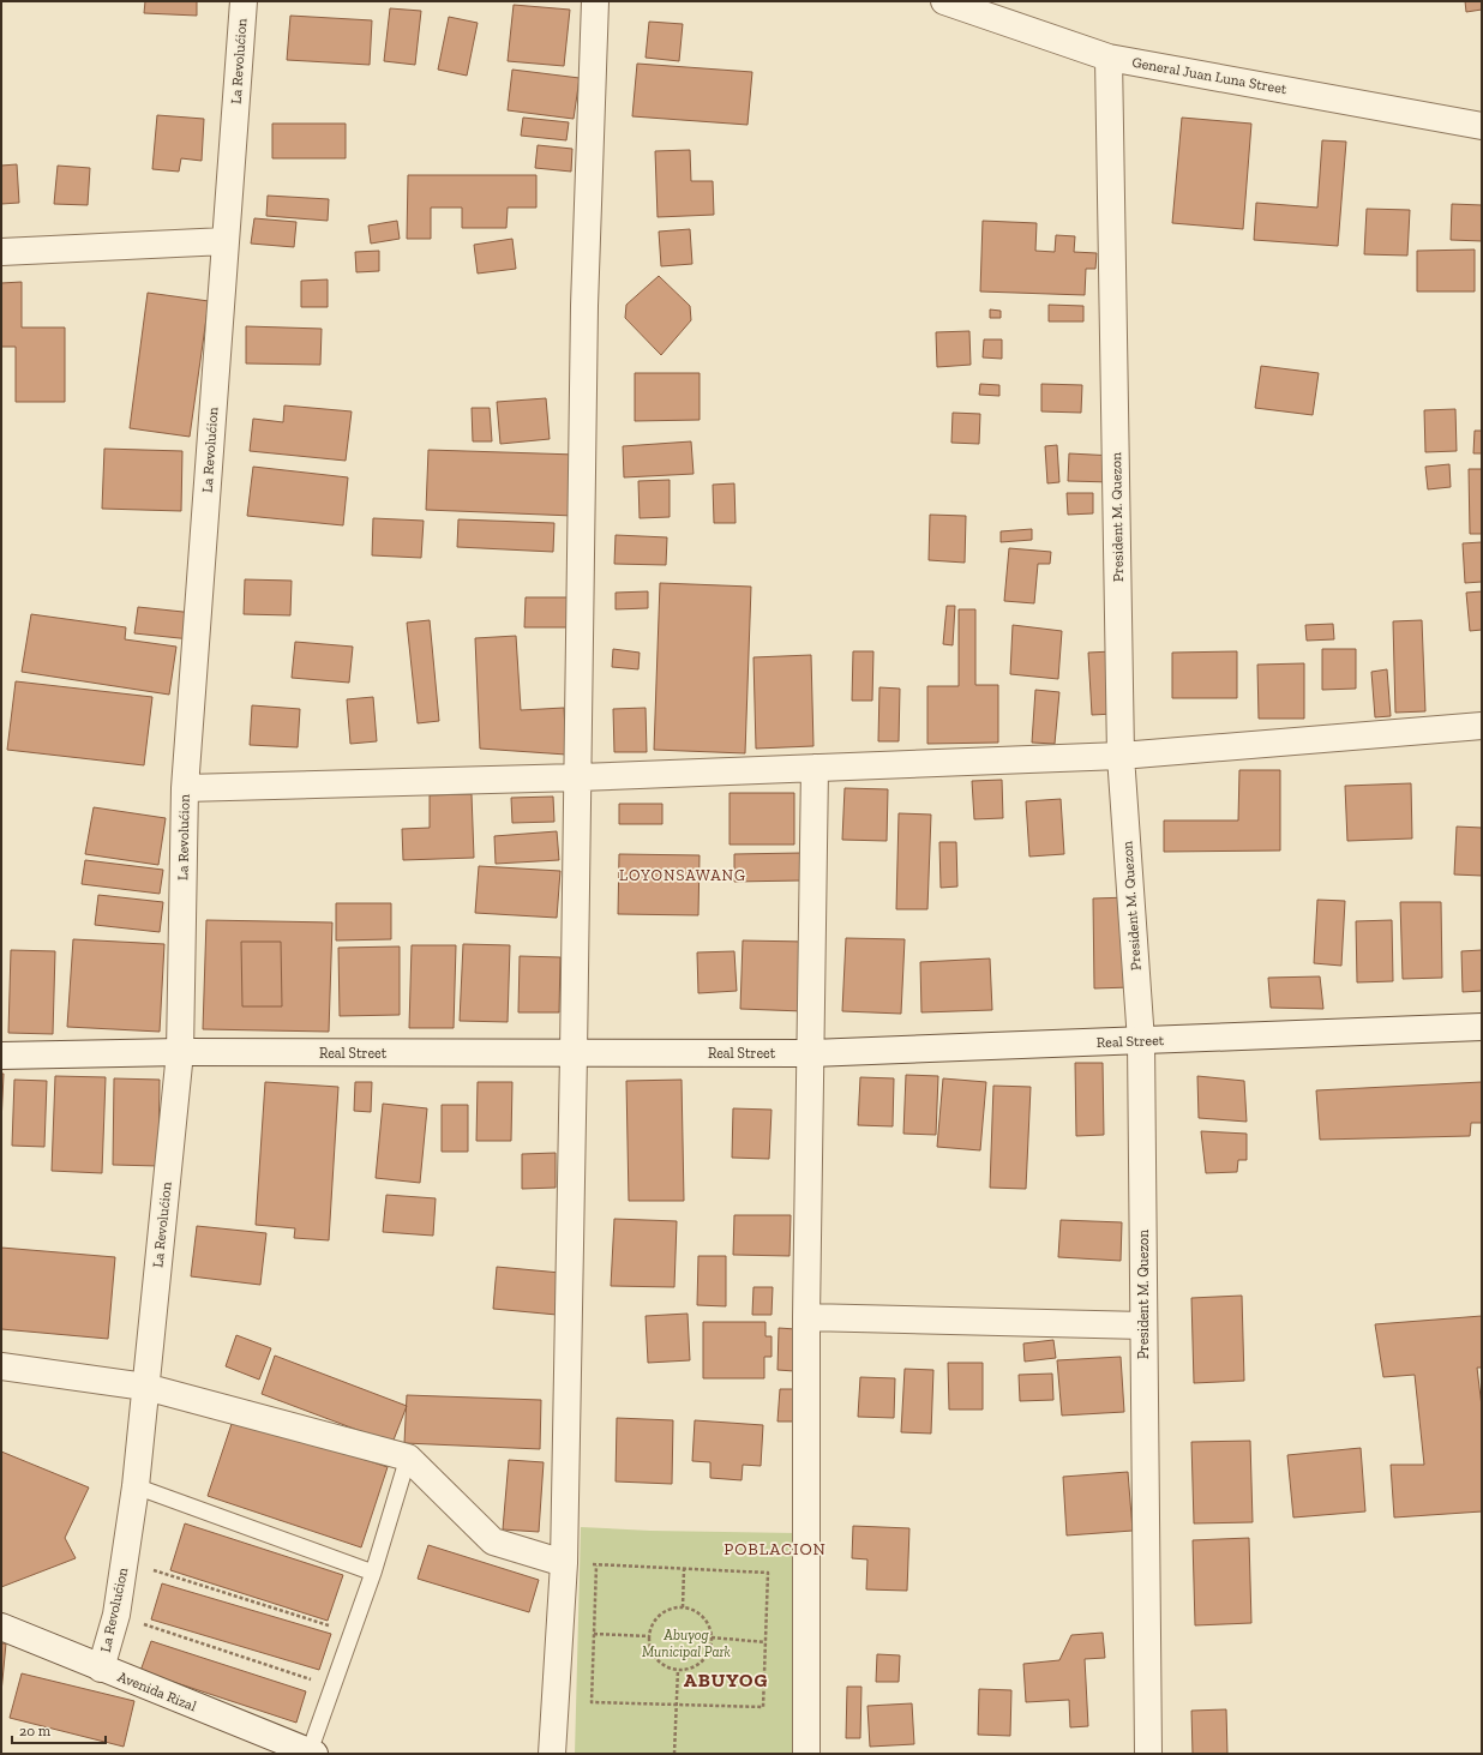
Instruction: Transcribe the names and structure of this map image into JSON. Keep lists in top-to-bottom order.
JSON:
{
  "streets": {
    "street": [
      "La Revolućion",
      "General Juan Luna Street",
      "President M. Quezon",
      "Real Street",
      "Avenida Rizal"
    ]
  },
  "crossings": [
    ["La Revolućion", "Real Street"],
    ["La Revolućion", "Avenida Rizal"],
    ["General Juan Luna Street", "President M. Quezon"],
    ["President M. Quezon", "Real Street"]
  ],
  "districts": ["LOYONSAWANG", "POBLACION", "ABUYOG"],
  "parks": ["Abuyog Municipal Park"],
  "scale_bar": "20 m"
}
